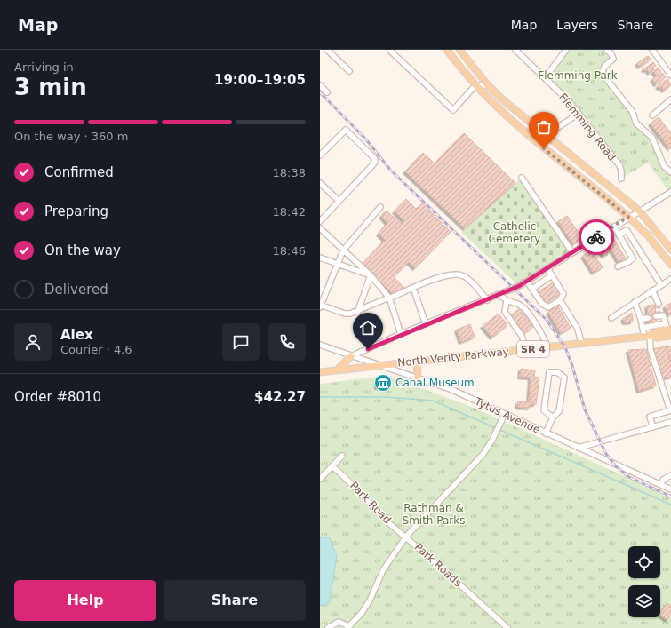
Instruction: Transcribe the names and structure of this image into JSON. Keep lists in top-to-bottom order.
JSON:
{
  "streets": {
    "main road": ["SR 4", "North Verity Parkway"],
    "street": [
      "Flemming Road",
      "Tytus Avenue",
      "Park Road",
      "Park Roads"
    ]
  },
  "crossings": [
    ["North Verity Parkway", "Tytus Avenue"],
    ["Tytus Avenue", "Park Roads"],
    ["Park Road", "Park Roads"]
  ],
  "parks": ["Flemming Park", "Catholic Cemetery", "Rathman & Smith Parks"],
  "places": {
    "museum": ["Canal Museum"]
  },
  "page": {
    "header": "Map",
    "nav": ["Map", "Layers", "Share"],
    "heading": ["3 min", "Arriving in", "19:00–19:05"],
    "panel": [
      "Alex",
      "Courier · 4.6",
      "Order #8010",
      "$42.27"
    ],
    "bar": "On the way · 360 m",
    "list": [
      ["Confirmed", "18:38"],
      ["Preparing", "18:42"],
      ["On the way", "18:46"],
      "Delivered"
    ],
    "buttons": ["Help", "Share"]
  }
}
